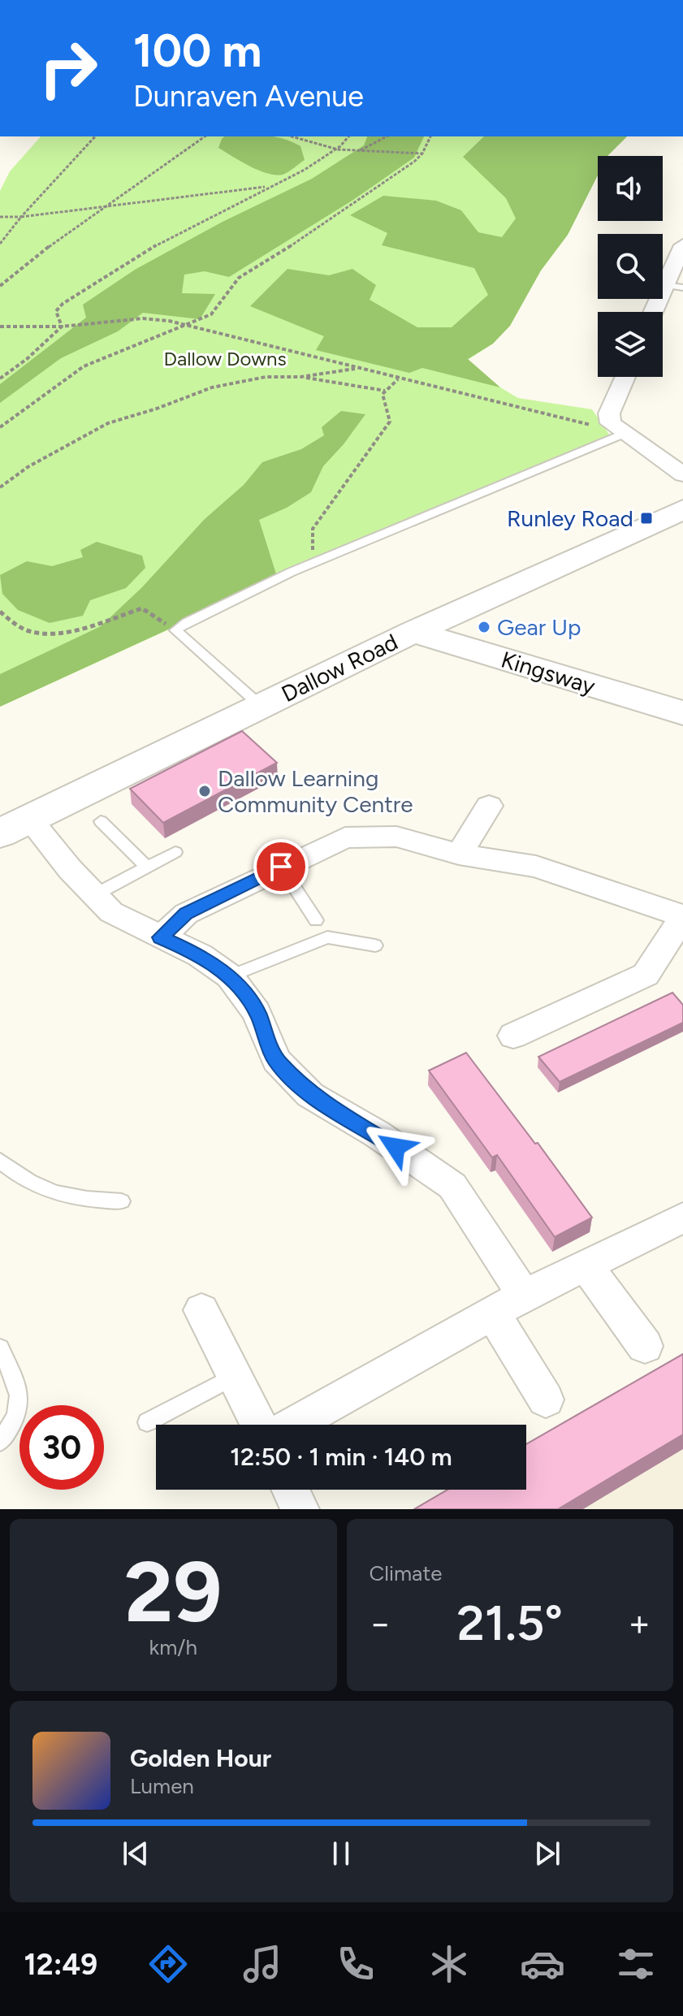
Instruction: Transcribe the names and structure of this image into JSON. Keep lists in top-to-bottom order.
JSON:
{
  "streets": {
    "street": ["Dallow Road", "Kingsway"]
  },
  "crossings": [
    ["Dallow Road", "Kingsway"]
  ],
  "parks": ["Dallow Downs"],
  "places": {
    "transit": ["Runley Road"],
    "other": ["Gear Up", "Dallow Learning Community Centre"]
  },
  "page": {
    "turn": ["100 m", "Dunraven Avenue"],
    "limit": "30",
    "trip": "12:50 · 1 min · 140 m",
    "tile": [
      ["29", "km/h"],
      "Climate"
    ],
    "heat": ["−", "21.5°", "+"],
    "song": ["Golden Hour", "Lumen"],
    "tabs": "12:49"
  }
}
